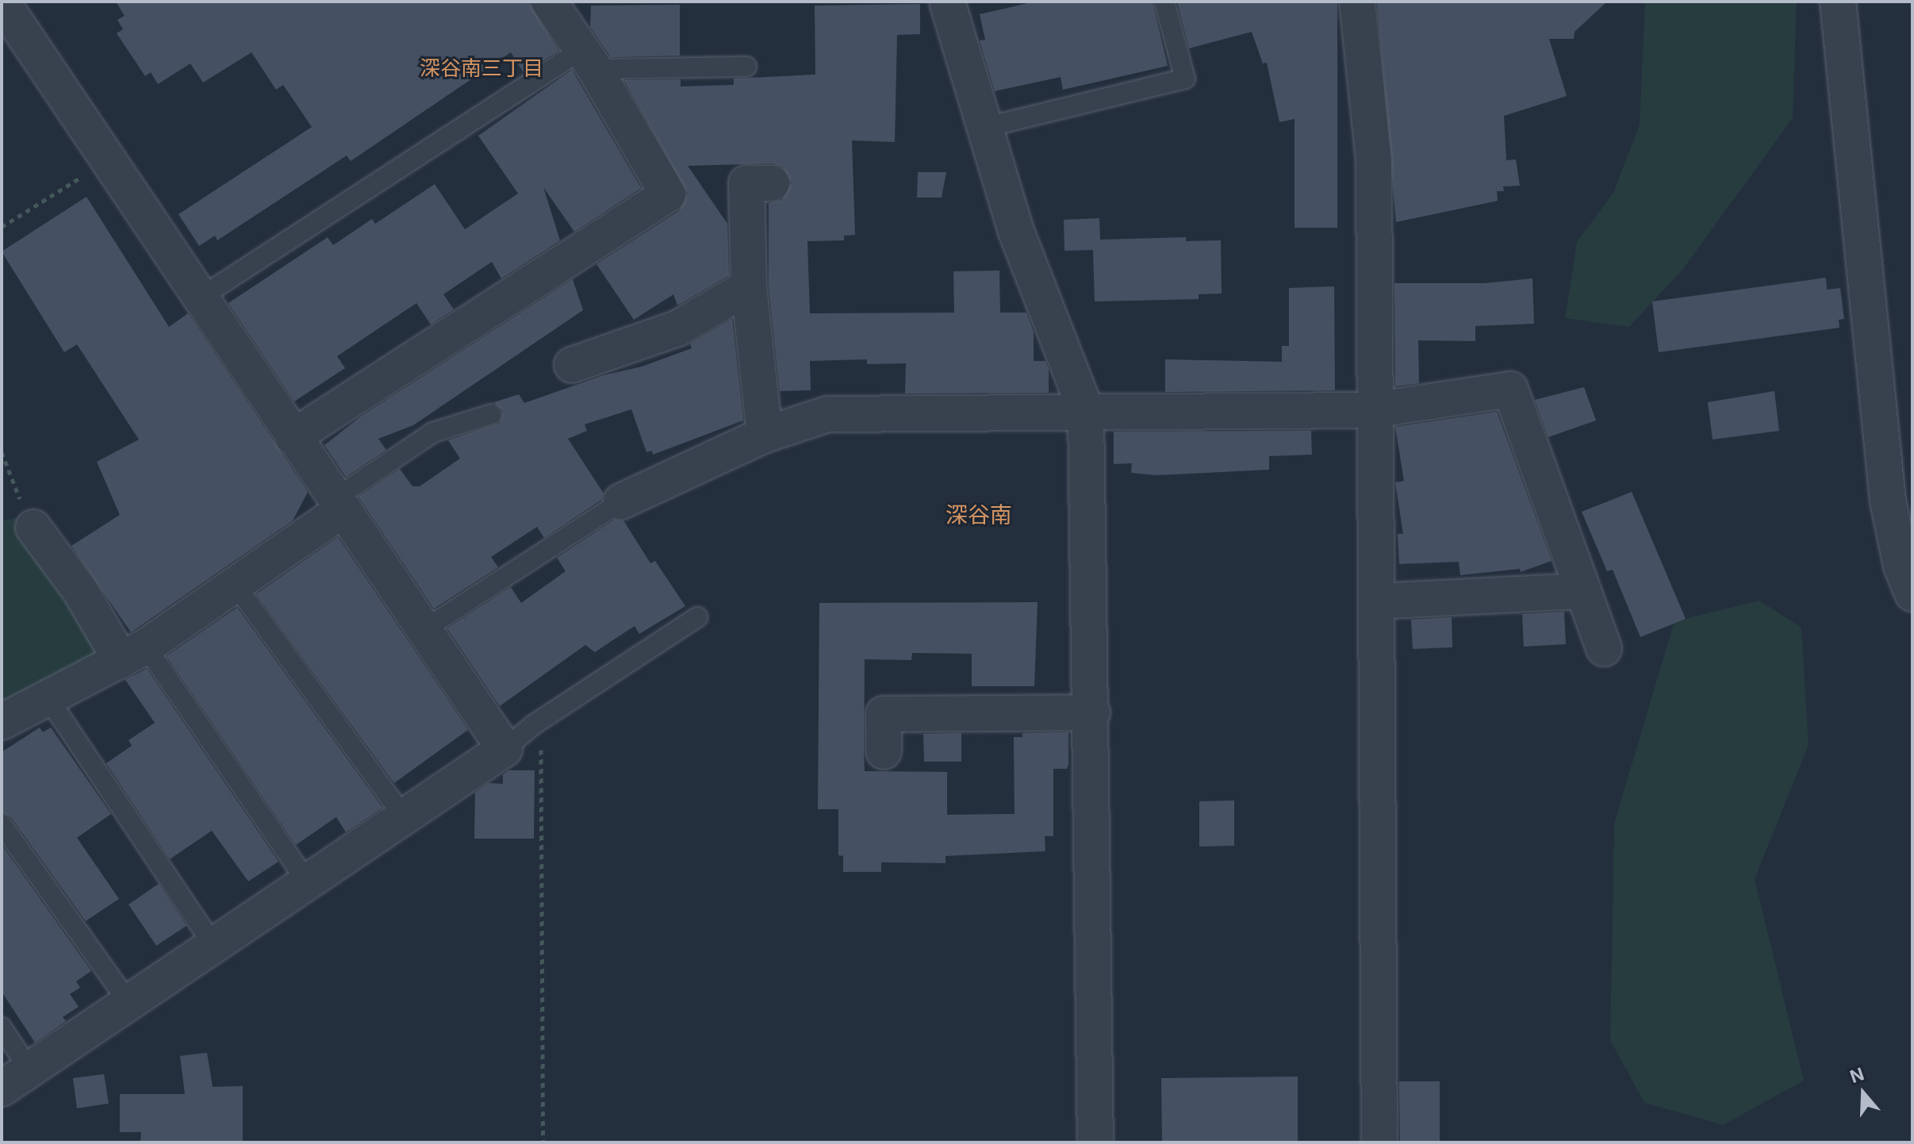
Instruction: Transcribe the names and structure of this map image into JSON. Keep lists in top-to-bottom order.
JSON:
{
  "districts": ["深谷南三丁目", "深谷南"],
  "north": "top"
}
